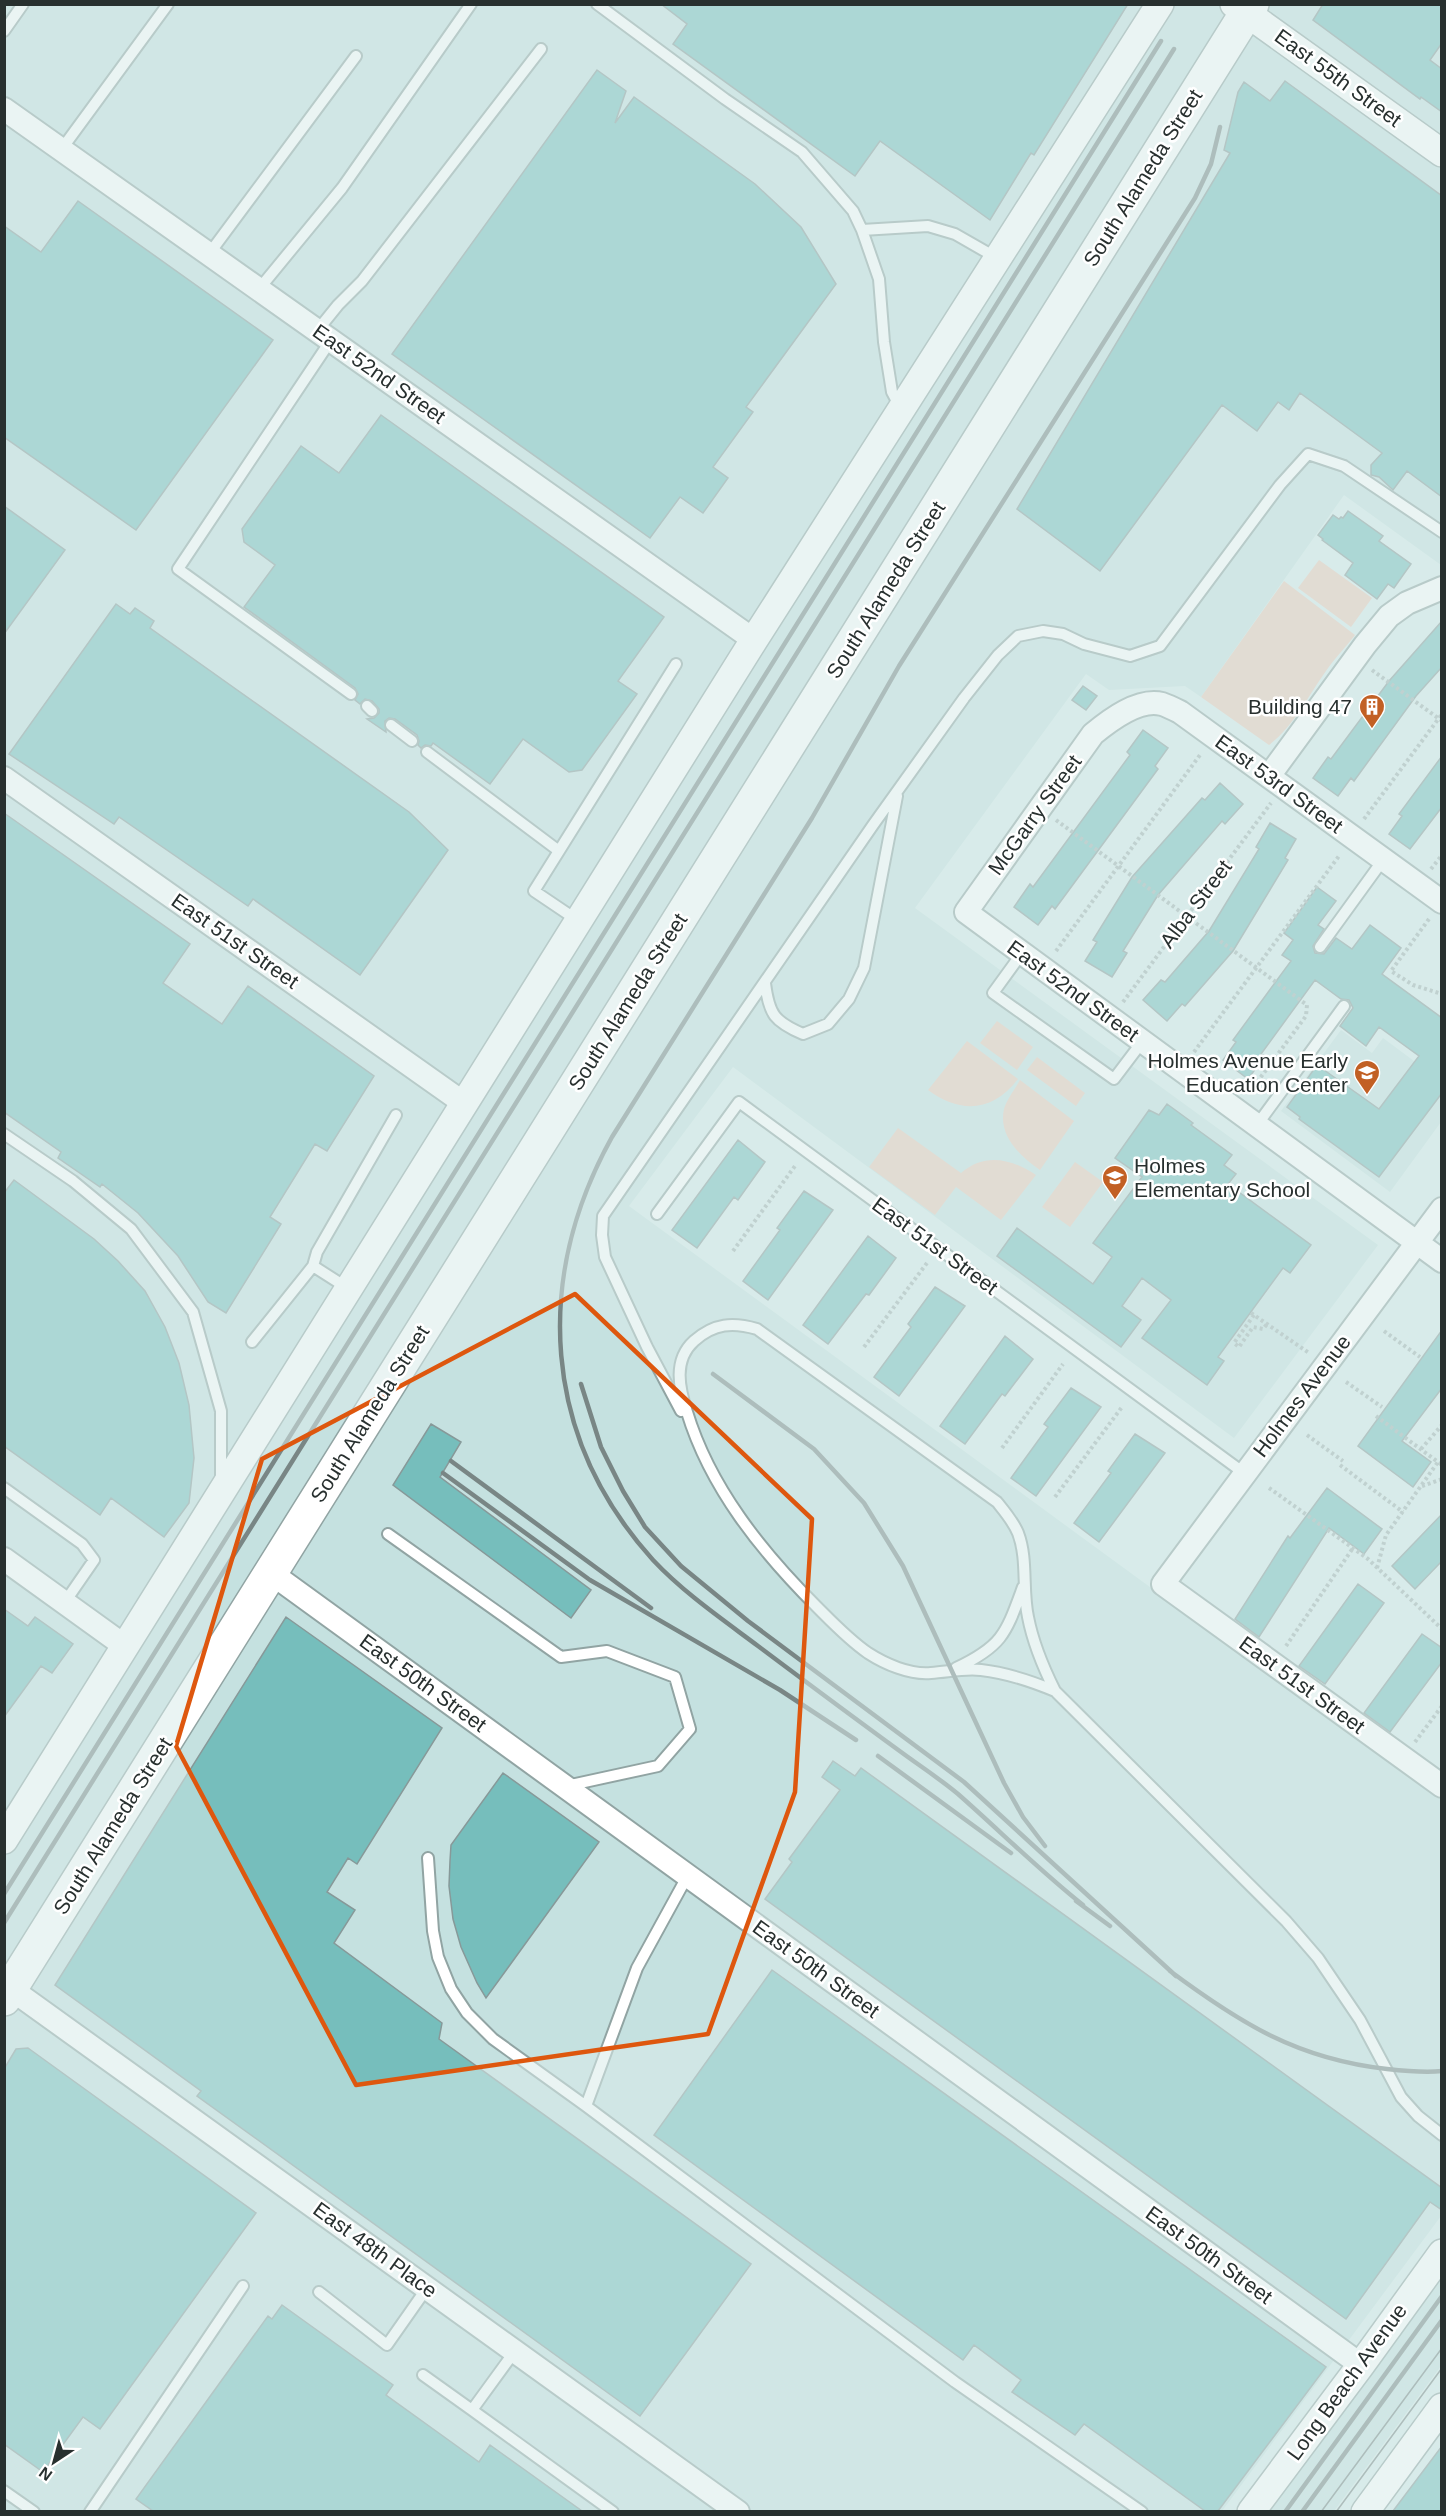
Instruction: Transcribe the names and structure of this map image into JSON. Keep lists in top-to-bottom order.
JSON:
{
  "streets": {
    "main road": ["South Alameda Street"],
    "street": [
      "East 55th Street",
      "East 52nd Street",
      "East 53rd Street",
      "McGarry Street",
      "East 51st Street",
      "Holmes Avenue",
      "East 50th Street",
      "East 48th Place",
      "Long Beach Avenue"
    ],
    "path": ["Alba Street"]
  },
  "crossings": [
    ["East 55th Street", "South Alameda Street"],
    ["South Alameda Street", "East 50th Street"],
    ["South Alameda Street", "East 48th Place"],
    ["East 52nd Street", "McGarry Street"],
    ["East 52nd Street", "Holmes Avenue"],
    ["East 53rd Street", "McGarry Street"],
    ["East 53rd Street", "Alba Street"],
    ["East 51st Street", "Holmes Avenue"],
    ["East 50th Street", "Long Beach Avenue"]
  ],
  "places": {
    "building": ["Building 47"],
    "school or university": ["Holmes Avenue Early Education Center", "Holmes Elementary School"]
  },
  "north": "bottom left"
}
